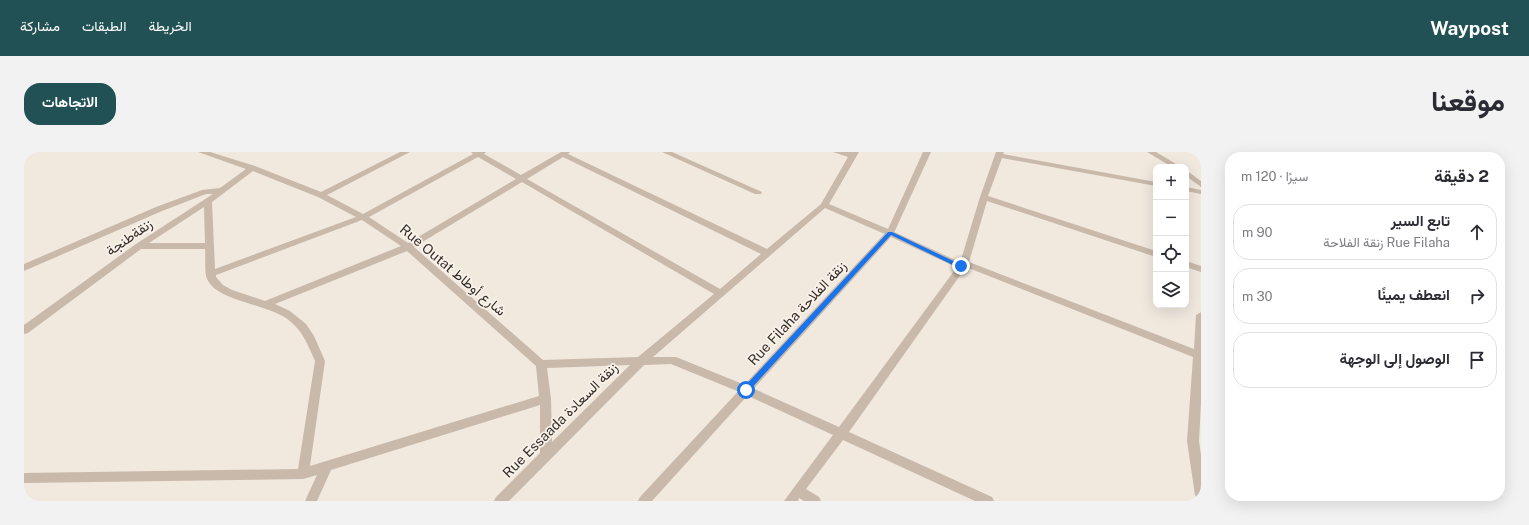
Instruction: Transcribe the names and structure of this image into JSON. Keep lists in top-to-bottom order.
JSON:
{
  "streets": {
    "street": [
      "زنقةطنجة",
      "Rue Outat شارع أوطاط",
      "Rue Filaha زنقة الفلاحة",
      "Rue Essaada زنقة السعادة"
    ]
  },
  "crossings": [
    ["زنقةطنجة", "Rue Outat شارع أوطاط"]
  ],
  "page": {
    "header": "Waypost",
    "nav": ["الخريطة", "الطبقات", "مشاركة"],
    "title": "موقعنا",
    "buttons": "الاتجاهات",
    "heading": ["2 دقيقة", "سيرًا · 120 m"],
    "map_buttons": ["+", "−"],
    "list": [
      ["تابع السير", "Rue Filaha زنقة الفلاحة", "90 m"],
      ["انعطف يمينًا", "30 m"],
      "الوصول إلى الوجهة"
    ]
  }
}
